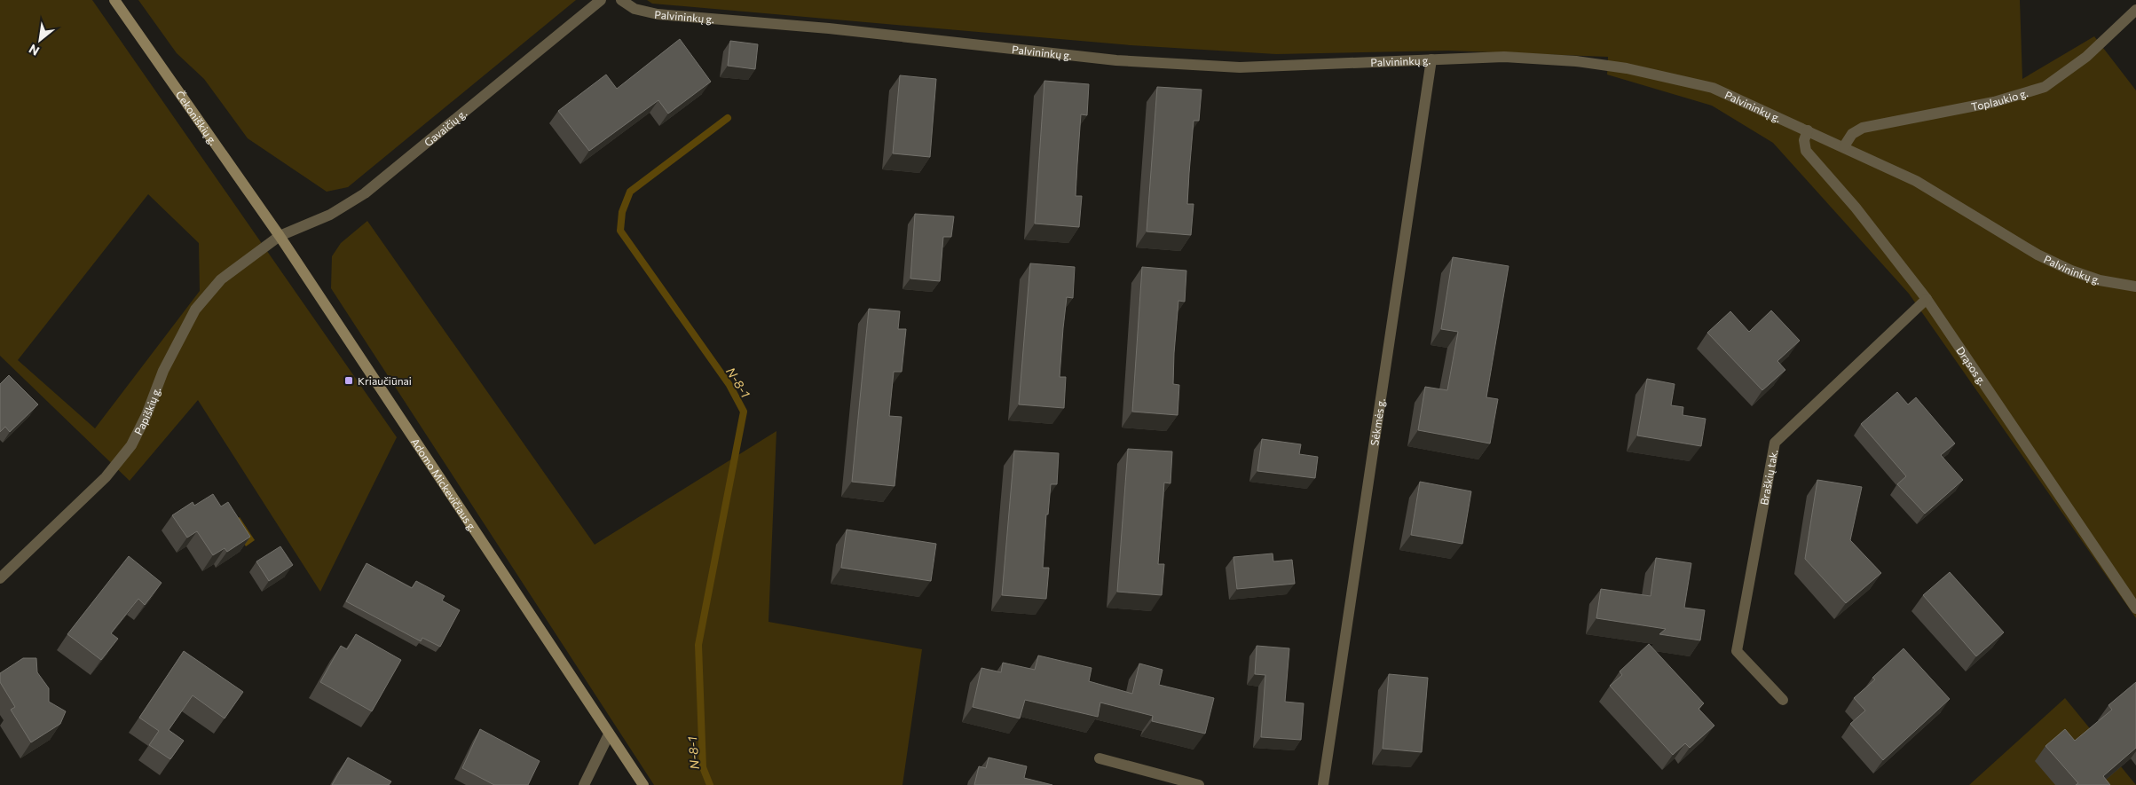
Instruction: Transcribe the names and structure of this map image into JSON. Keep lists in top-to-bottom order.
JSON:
{
  "streets": {
    "main road": ["Čekoniškių g.", "Adomo Mickevičiaus g."],
    "street": [
      "Palvininkų g.",
      "Toplaukio g.",
      "Gavaičių g.",
      "Drąsos g.",
      "Papiškių g.",
      "Sėkmės g.",
      "Braškių tak."
    ]
  },
  "crossings": [
    ["Palvininkų g.", "Toplaukio g."],
    ["Palvininkų g.", "Drąsos g."],
    ["Palvininkų g.", "Sėkmės g."],
    ["Čekoniškių g.", "Gavaičių g."],
    ["Čekoniškių g.", "Papiškių g."],
    ["Čekoniškių g.", "Adomo Mickevičiaus g."],
    ["Gavaičių g.", "Papiškių g."],
    ["Gavaičių g.", "Adomo Mickevičiaus g."],
    ["Drąsos g.", "Braškių tak."],
    ["Papiškių g.", "Adomo Mickevičiaus g."]
  ],
  "water": ["N-8-1"],
  "places": {
    "transit": ["Kriaučiūnai"]
  },
  "north": "bottom left"
}
